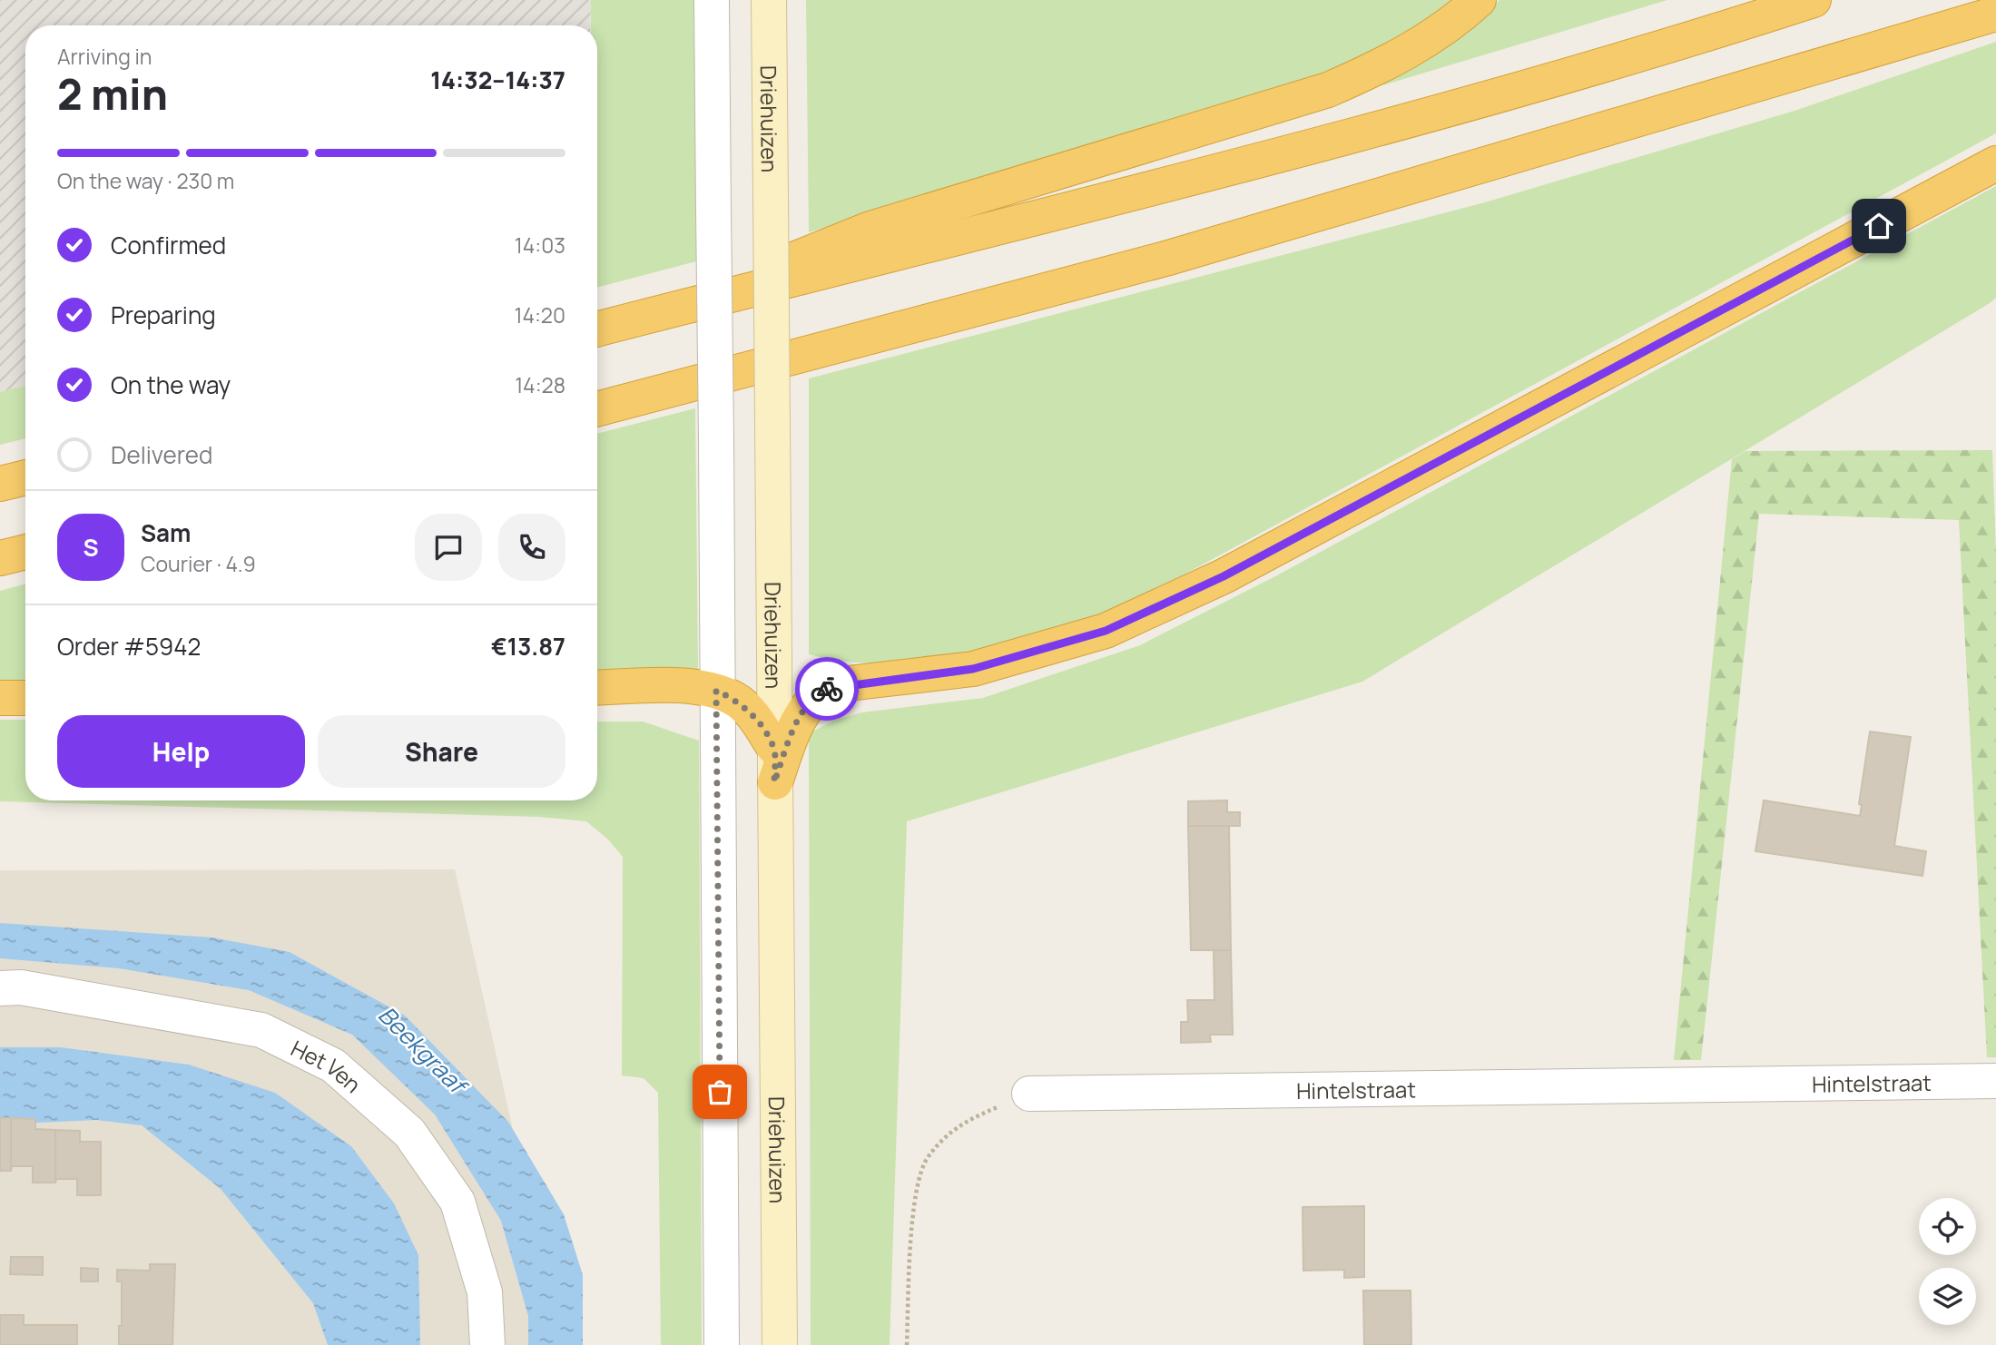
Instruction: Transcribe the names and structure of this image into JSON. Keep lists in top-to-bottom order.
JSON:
{
  "streets": {
    "main road": ["Driehuizen"],
    "street": ["Het Ven", "Hintelstraat"]
  },
  "water": ["Beekgraaf"],
  "page": {
    "heading": ["2 min", "Arriving in", "14:32–14:37"],
    "panel": [
      "Sam",
      "Courier · 4.9",
      "Order #5942",
      "€13.87"
    ],
    "bar": "On the way · 230 m",
    "list": [
      ["Confirmed", "14:03"],
      ["Preparing", "14:20"],
      ["On the way", "14:28"],
      "Delivered"
    ],
    "round": "S",
    "buttons": ["Help", "Share"]
  }
}
